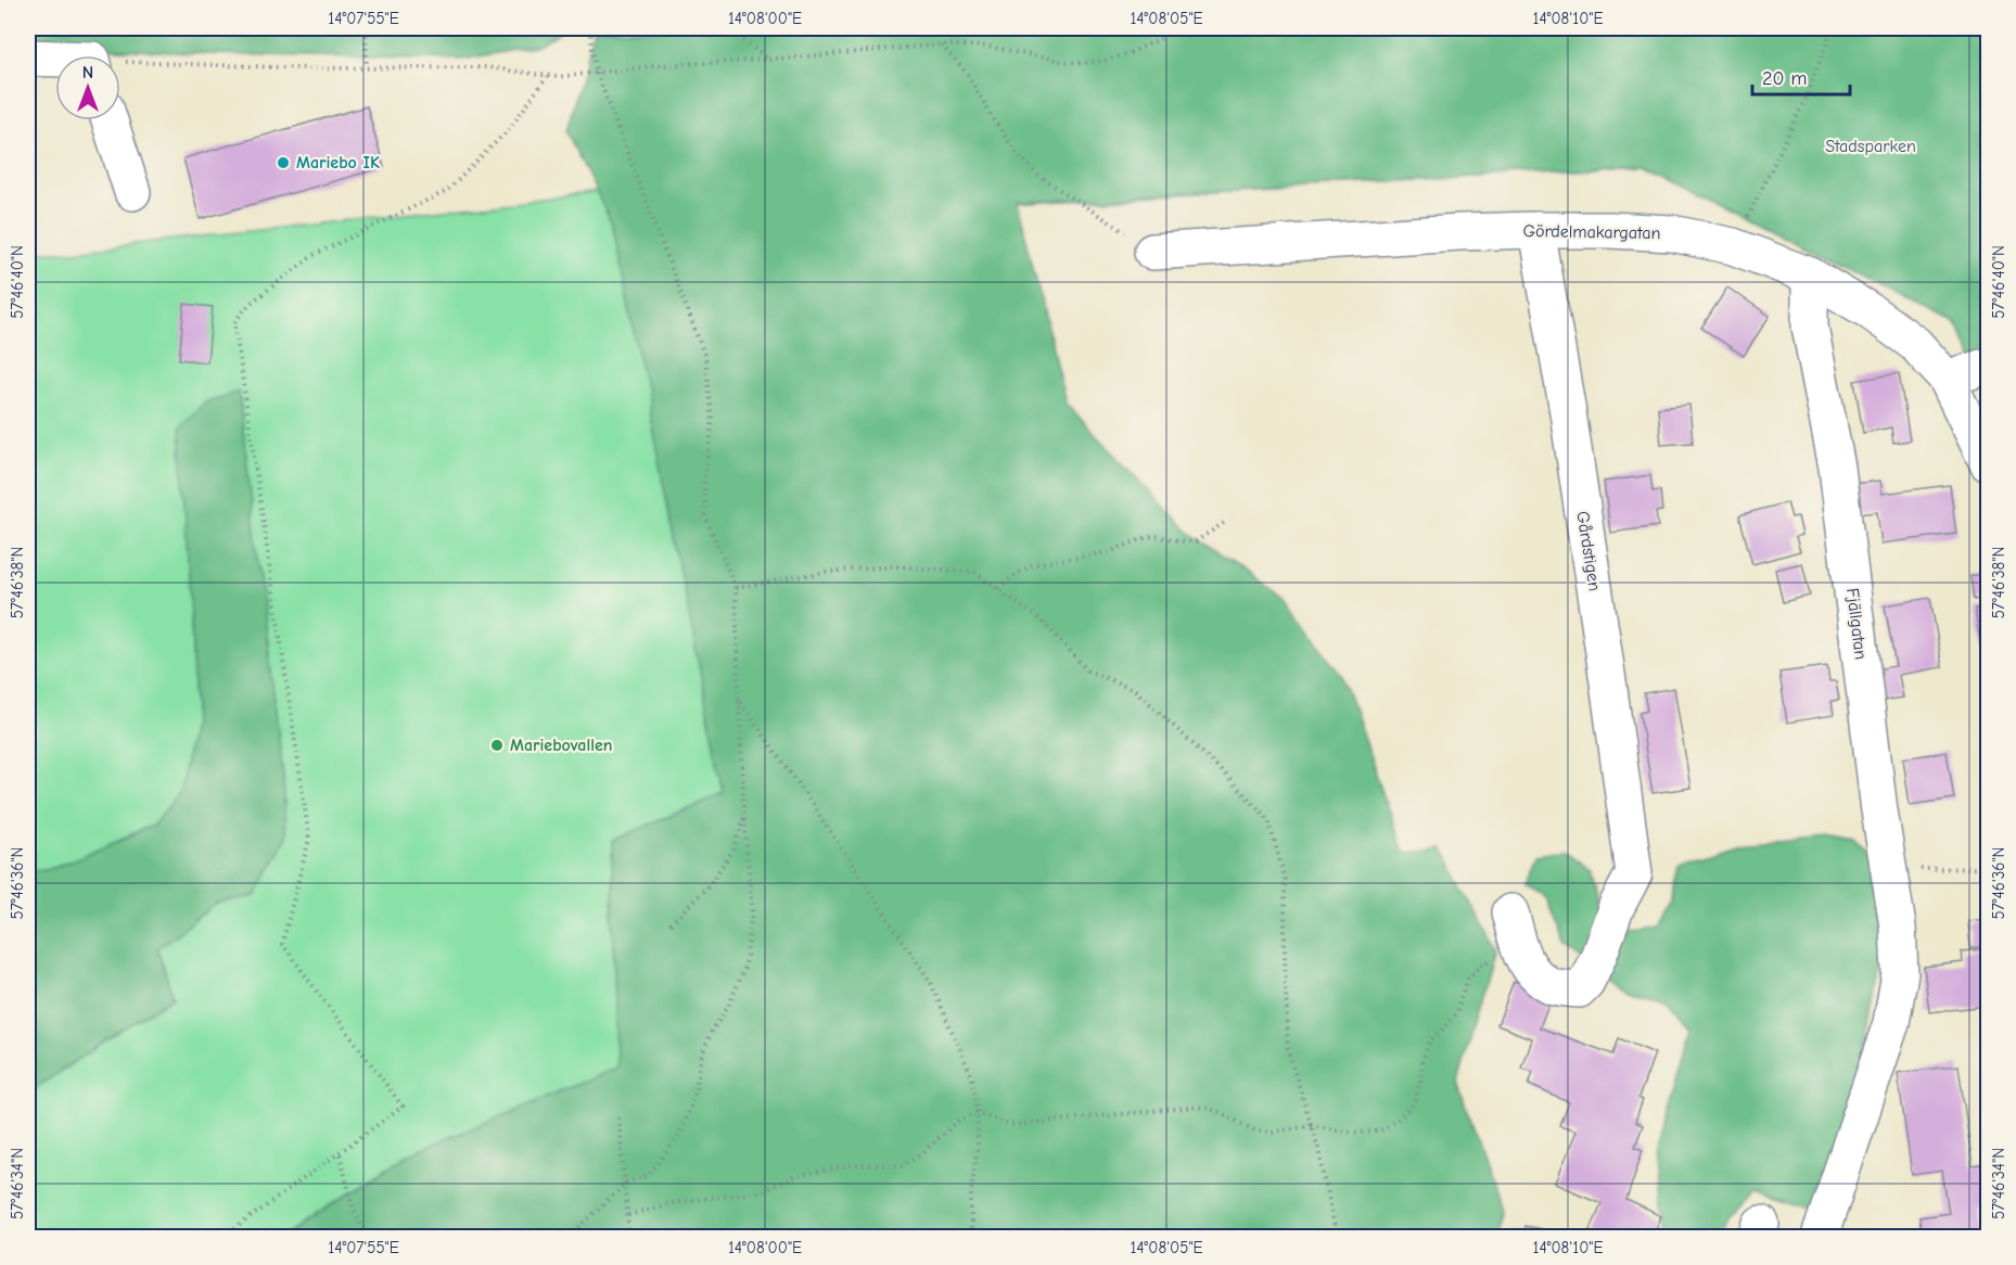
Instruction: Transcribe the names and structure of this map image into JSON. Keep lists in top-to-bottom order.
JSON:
{
  "streets": {
    "street": ["Gördelmakargatan", "Gårdstigen", "Fjällgatan"]
  },
  "crossings": [
    ["Gördelmakargatan", "Gårdstigen"],
    ["Gördelmakargatan", "Fjällgatan"]
  ],
  "parks": ["Stadsparken"],
  "places": ["Mariebo IK", "Mariebovallen"],
  "scale_bar": "20 m",
  "north": "top",
  "coordinates": [
    "14°07'55\"E",
    "14°08'00\"E",
    "14°08'05\"E",
    "14°08'10\"E",
    "57°46'40\"N",
    "57°46'38\"N",
    "57°46'36\"N",
    "57°46'34\"N"
  ]
}
